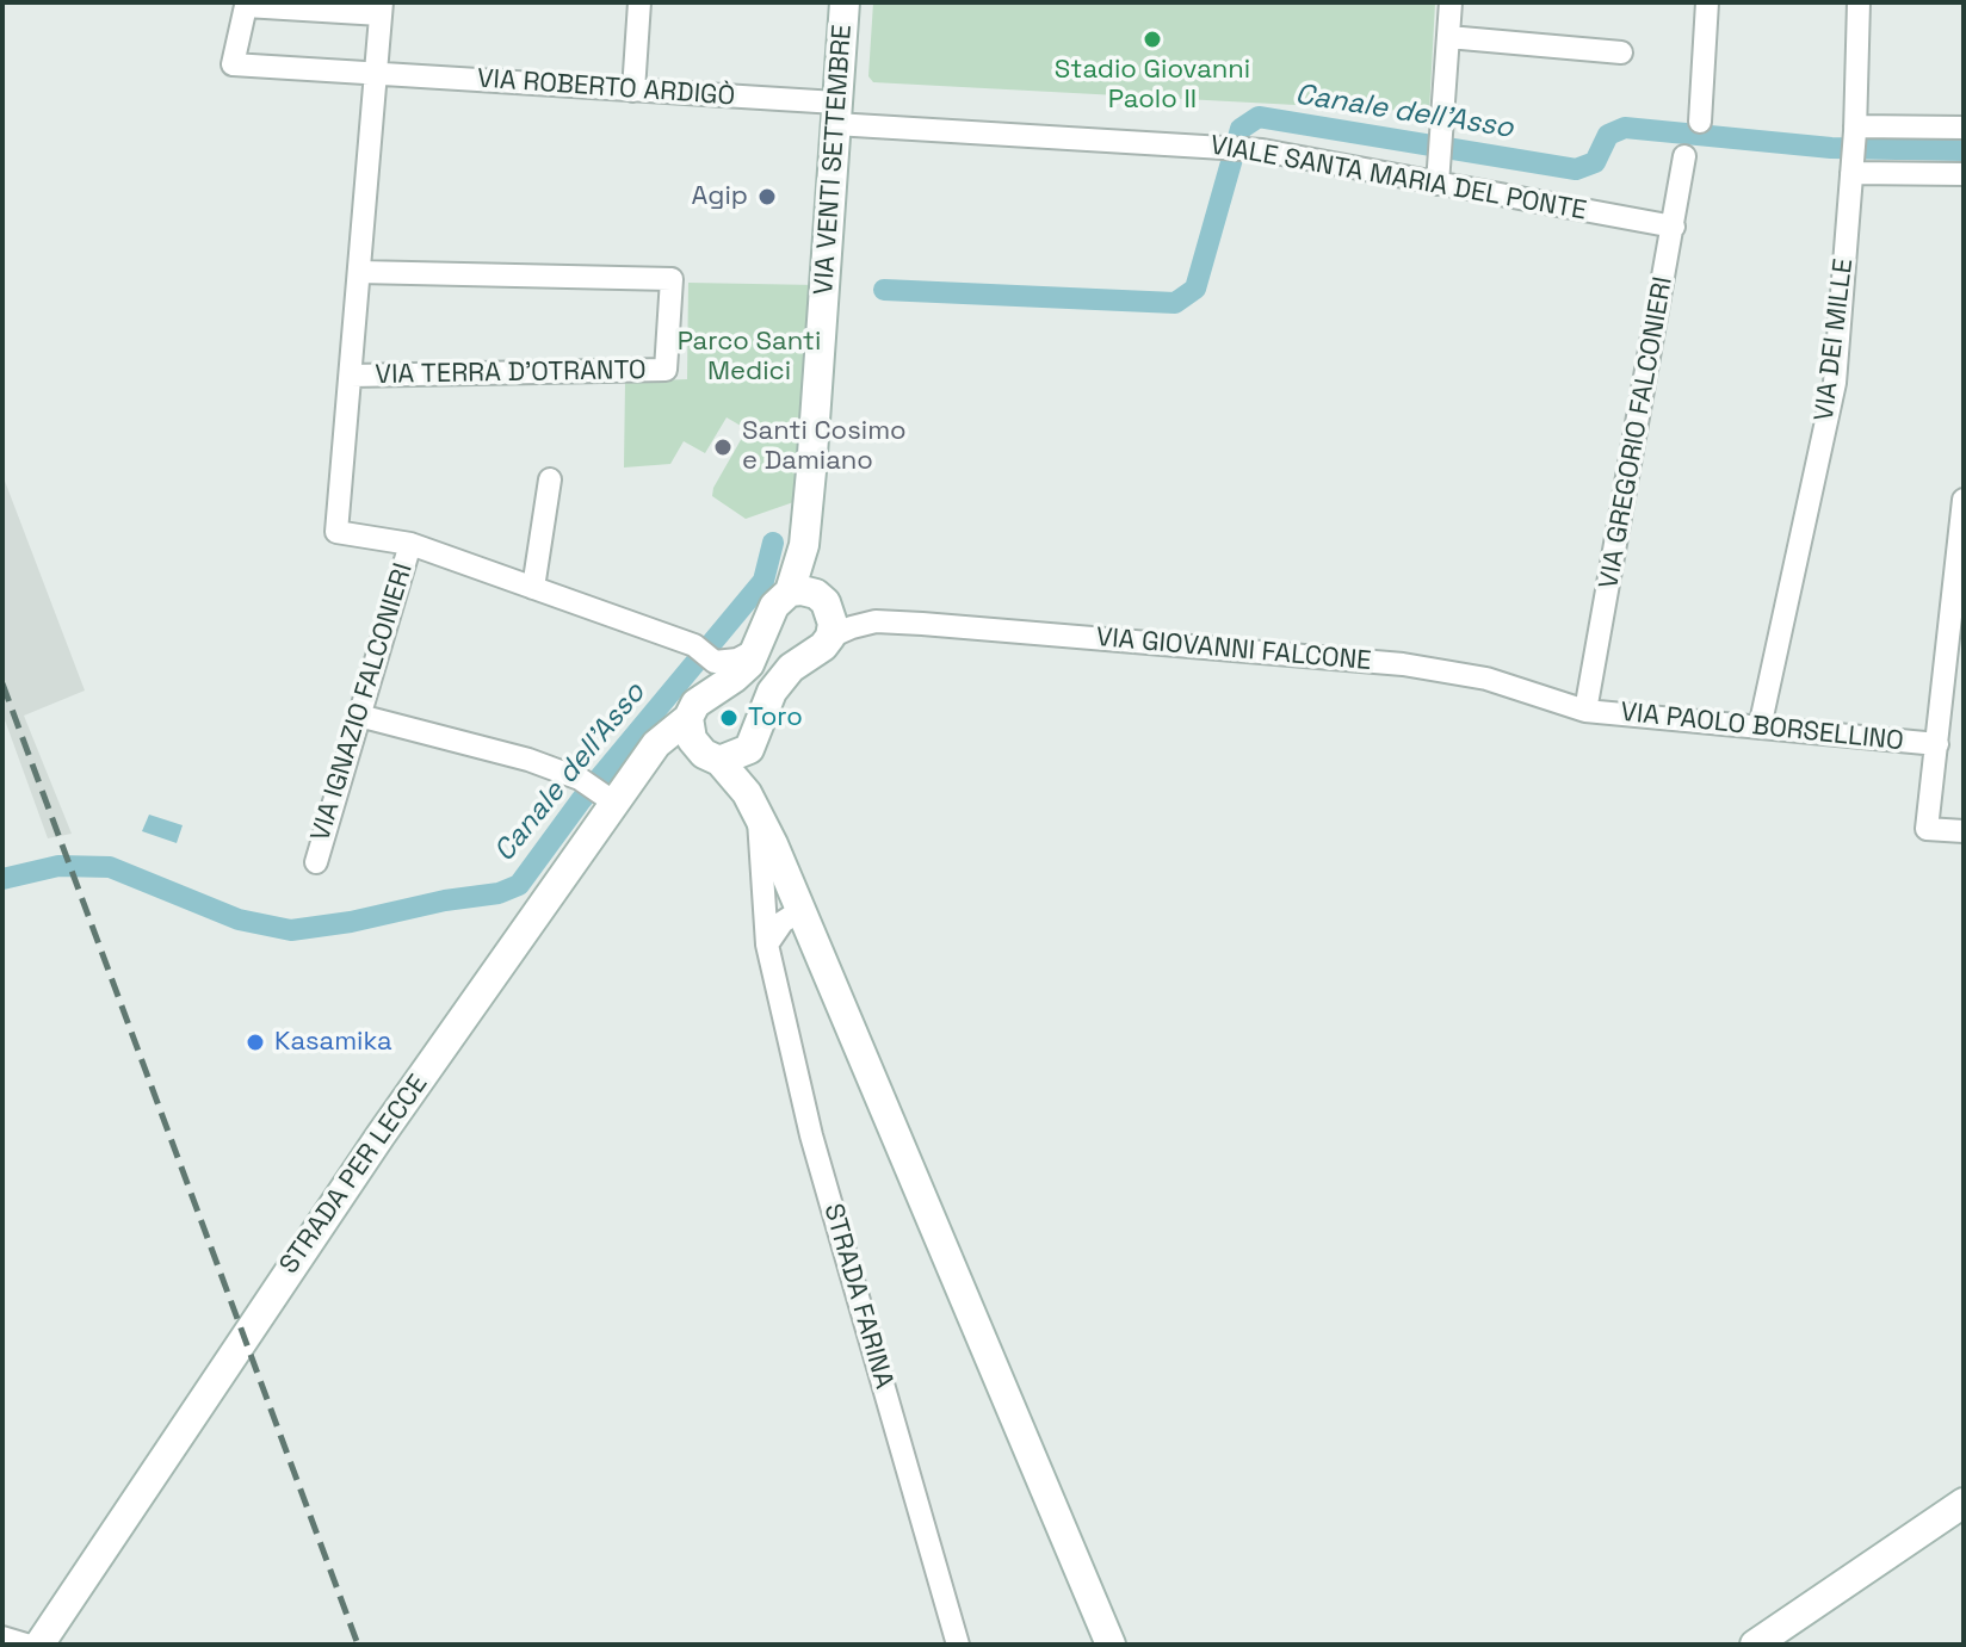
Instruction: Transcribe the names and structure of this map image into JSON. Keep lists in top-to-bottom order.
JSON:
{
  "streets": {
    "main road": ["VIA VENTI SETTEMBRE", "STRADA PER LECCE"],
    "street": [
      "VIA ROBERTO ARDIGÒ",
      "VIALE SANTA MARIA DEL PONTE",
      "VIA DEI MILLE",
      "VIA TERRA D'OTRANTO",
      "VIA GREGORIO FALCONIERI",
      "VIA GIOVANNI FALCONE",
      "VIA IGNAZIO FALCONIERI",
      "VIA PAOLO BORSELLINO",
      "STRADA FARINA"
    ]
  },
  "crossings": [
    ["VIA ROBERTO ARDIGÒ", "VIA VENTI SETTEMBRE"],
    ["VIA ROBERTO ARDIGÒ", "VIALE SANTA MARIA DEL PONTE"],
    ["VIA VENTI SETTEMBRE", "VIALE SANTA MARIA DEL PONTE"],
    ["VIA VENTI SETTEMBRE", "VIA GIOVANNI FALCONE"],
    ["VIALE SANTA MARIA DEL PONTE", "VIA GREGORIO FALCONIERI"],
    ["VIA DEI MILLE", "VIA PAOLO BORSELLINO"],
    ["VIA GREGORIO FALCONIERI", "VIA GIOVANNI FALCONE"],
    ["VIA GREGORIO FALCONIERI", "VIA PAOLO BORSELLINO"],
    ["VIA GIOVANNI FALCONE", "VIA PAOLO BORSELLINO"]
  ],
  "water": ["Canale dell'Asso"],
  "parks": ["Parco Santi Medici"],
  "places": [
    "Stadio Giovanni Paolo II",
    "Agip",
    "Santi Cosimo e Damiano",
    "Toro",
    "Kasamika"
  ]
}
